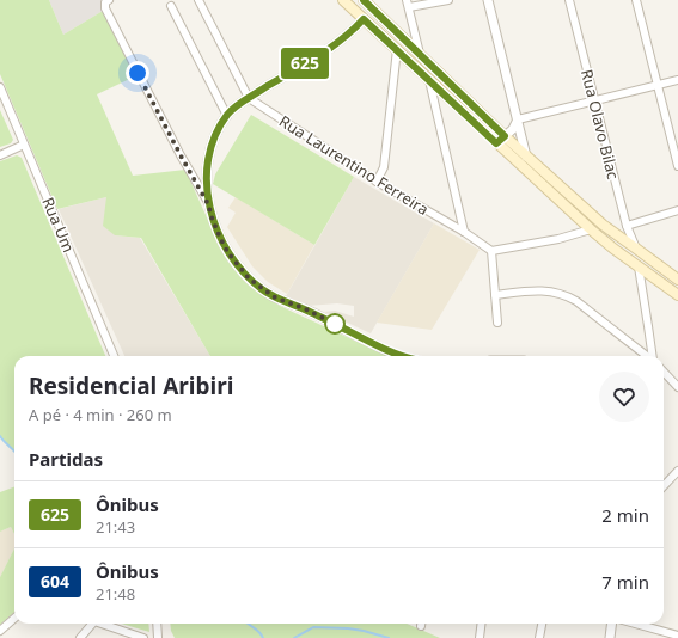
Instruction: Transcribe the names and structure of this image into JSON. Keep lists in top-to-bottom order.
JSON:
{
  "streets": {
    "street": ["Rua Olavo Bilac", "Rua Laurentino Ferreira", "Rua Um"]
  },
  "lines": ["bus line 625"],
  "page": {
    "on_map": "625",
    "heading": [
      ["Residencial Aribiri", "A pé · 4 min · 260 m"],
      "Partidas"
    ],
    "list": [
      {
        "mark": "625",
        "name": "Ônibus",
        "note": "21:43",
        "value": "2 min"
      },
      {
        "mark": "604",
        "name": "Ônibus",
        "note": "21:48",
        "value": "7 min"
      }
    ]
  }
}
